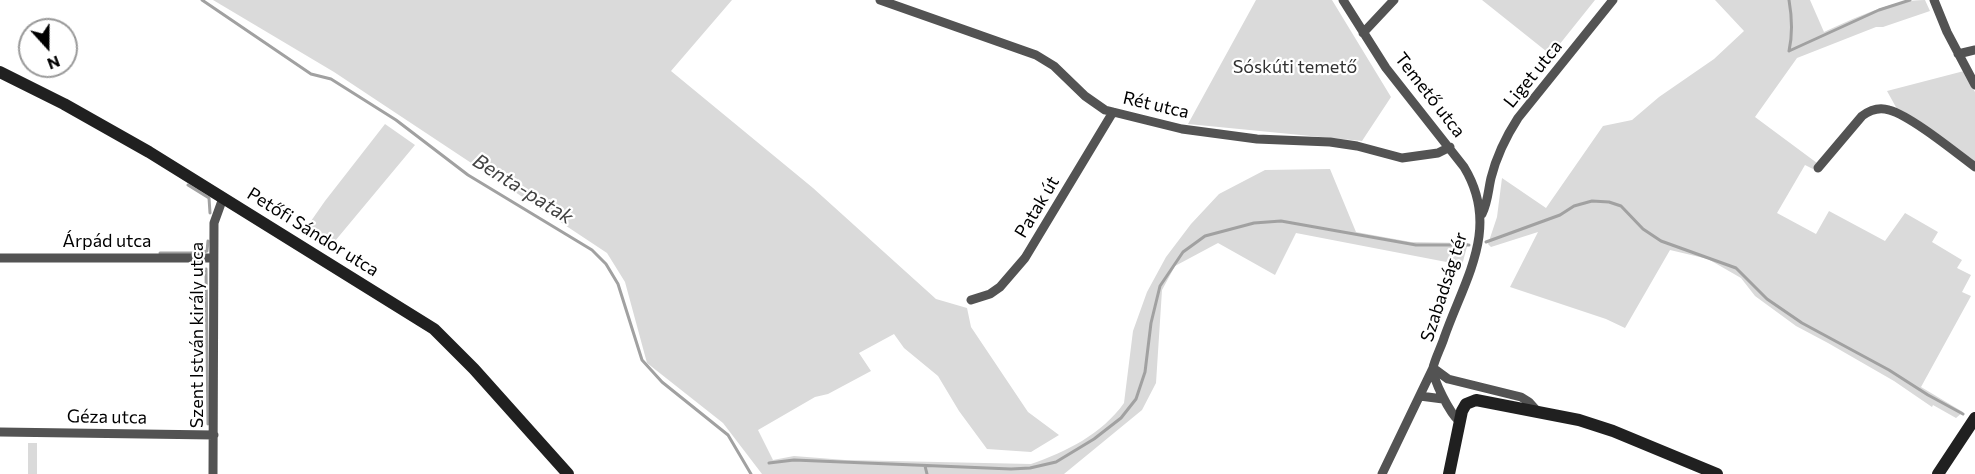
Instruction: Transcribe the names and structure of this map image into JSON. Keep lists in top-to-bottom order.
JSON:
{
  "streets": {
    "main road": ["Petőfi Sándor utca"],
    "street": [
      "Liget utca",
      "Temető utca",
      "Rét utca",
      "Patak út",
      "Árpád utca",
      "Szabadság tér",
      "Szent István király utca",
      "Géza utca"
    ]
  },
  "crossings": [
    ["Liget utca", "Temető utca"],
    ["Liget utca", "Szabadság tér"],
    ["Temető utca", "Rét utca"],
    ["Temető utca", "Szabadság tér"],
    ["Rét utca", "Patak út"],
    ["Petőfi Sándor utca", "Szent István király utca"],
    ["Árpád utca", "Szent István király utca"],
    ["Szent István király utca", "Géza utca"]
  ],
  "water": ["Benta-patak"],
  "parks": ["Sóskúti temető"],
  "north": "bottom"
}
